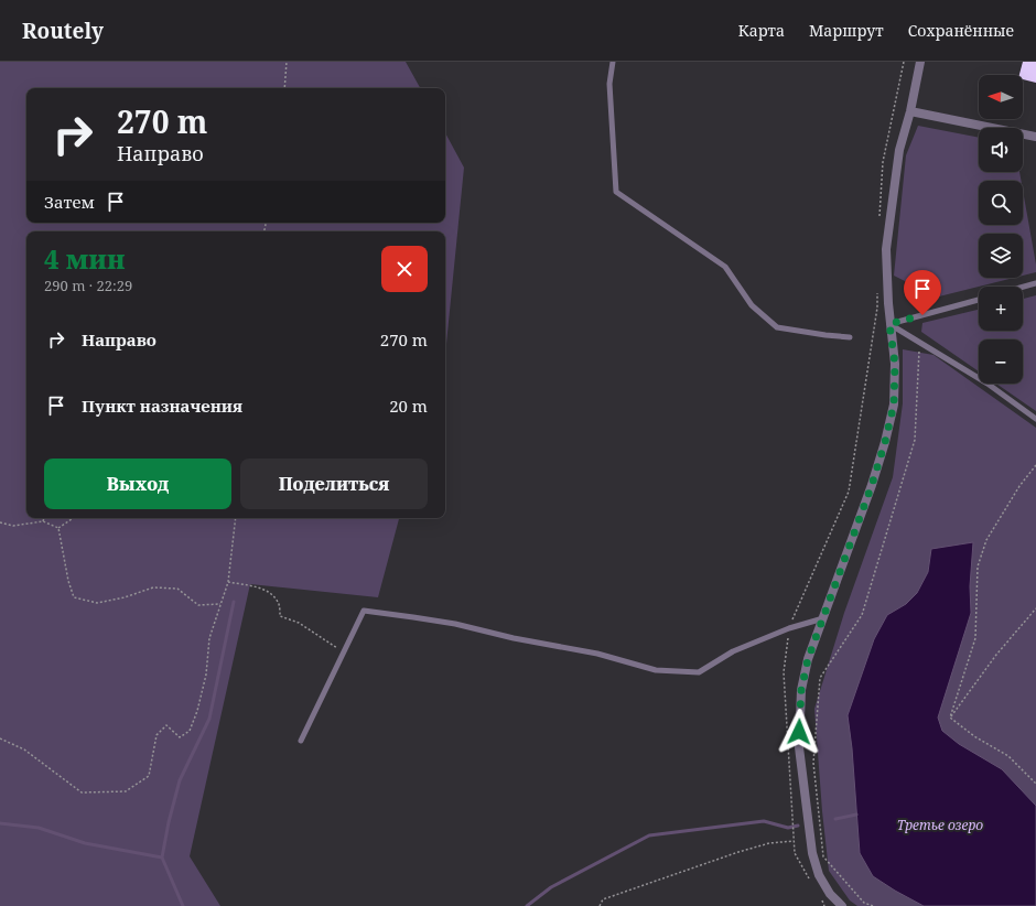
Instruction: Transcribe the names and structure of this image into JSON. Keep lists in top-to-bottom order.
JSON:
{
  "water": ["Третье озеро"],
  "north": "left",
  "page": {
    "header": "Routely",
    "nav": ["Карта", "Маршрут", "Сохранённые"],
    "map_buttons": ["+", "−"],
    "turn": ["270 m", "Направо"],
    "then": "Затем",
    "heading": ["4 мин", "290 m · 22:29"],
    "list": [
      {
        "name": "Направо",
        "value": "270 m"
      },
      {
        "name": "Пункт назначения",
        "value": "20 m"
      }
    ],
    "buttons": ["Выход", "Поделиться"]
  }
}
